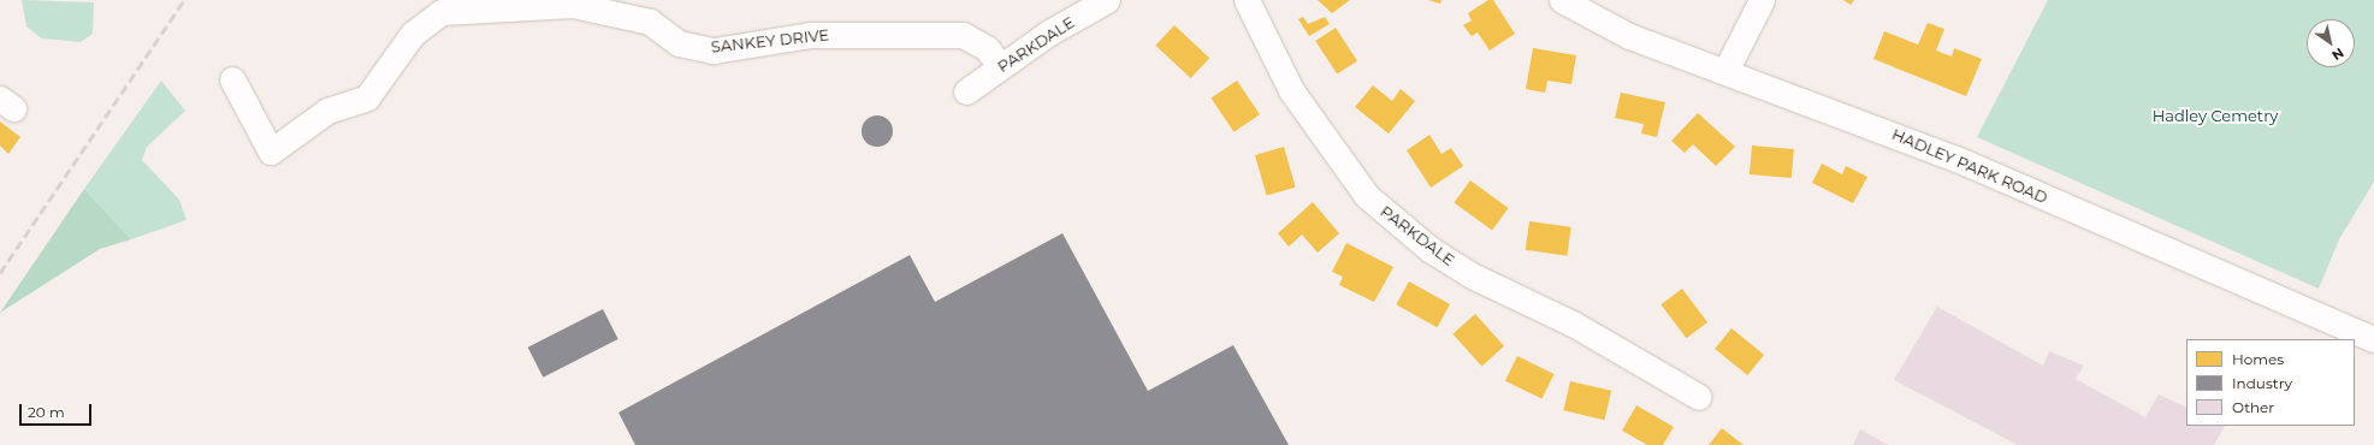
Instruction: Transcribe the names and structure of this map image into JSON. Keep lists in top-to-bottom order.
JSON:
{
  "streets": {
    "street": ["SANKEY DRIVE", "PARKDALE", "HADLEY PARK ROAD"]
  },
  "crossings": [
    ["SANKEY DRIVE", "PARKDALE"]
  ],
  "parks": ["Hadley Cemetry"],
  "legend": ["Homes", "Industry", "Other"],
  "scale_bar": "20 m",
  "north": "bottom right"
}
